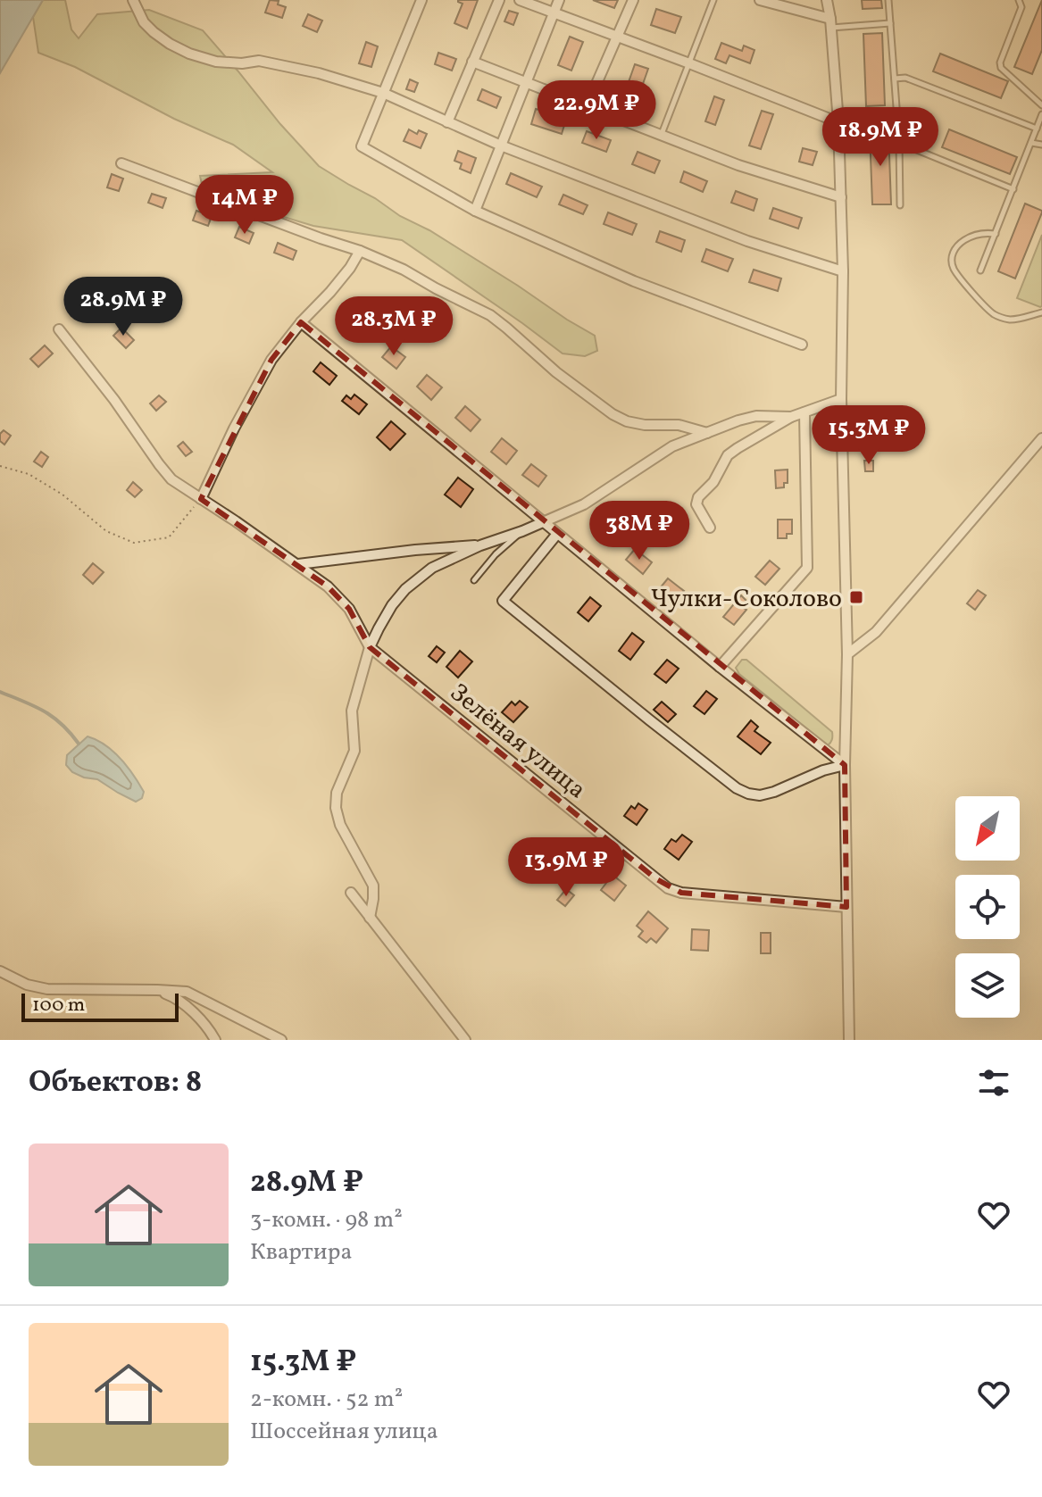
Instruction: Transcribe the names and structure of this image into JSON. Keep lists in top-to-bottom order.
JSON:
{
  "streets": {
    "street": ["Зелёная улица"]
  },
  "places": {
    "transit": ["Чулки-Соколово"]
  },
  "scale_bar": "100 m",
  "north": "bottom left",
  "page": {
    "price": [
      "22.9M ₽",
      "18.9M ₽",
      "14M ₽",
      "28.9M ₽",
      "28.3M ₽",
      "15.3M ₽",
      "38M ₽",
      "13.9M ₽"
    ],
    "scale": "100 m",
    "heading": "Объектов: 8",
    "list": [
      {
        "name": "28.9M ₽",
        "note": "3-комн. · 98 m² · Квартира"
      },
      {
        "name": "15.3M ₽",
        "note": "2-комн. · 52 m² · Шоссейная улица"
      }
    ]
  }
}
